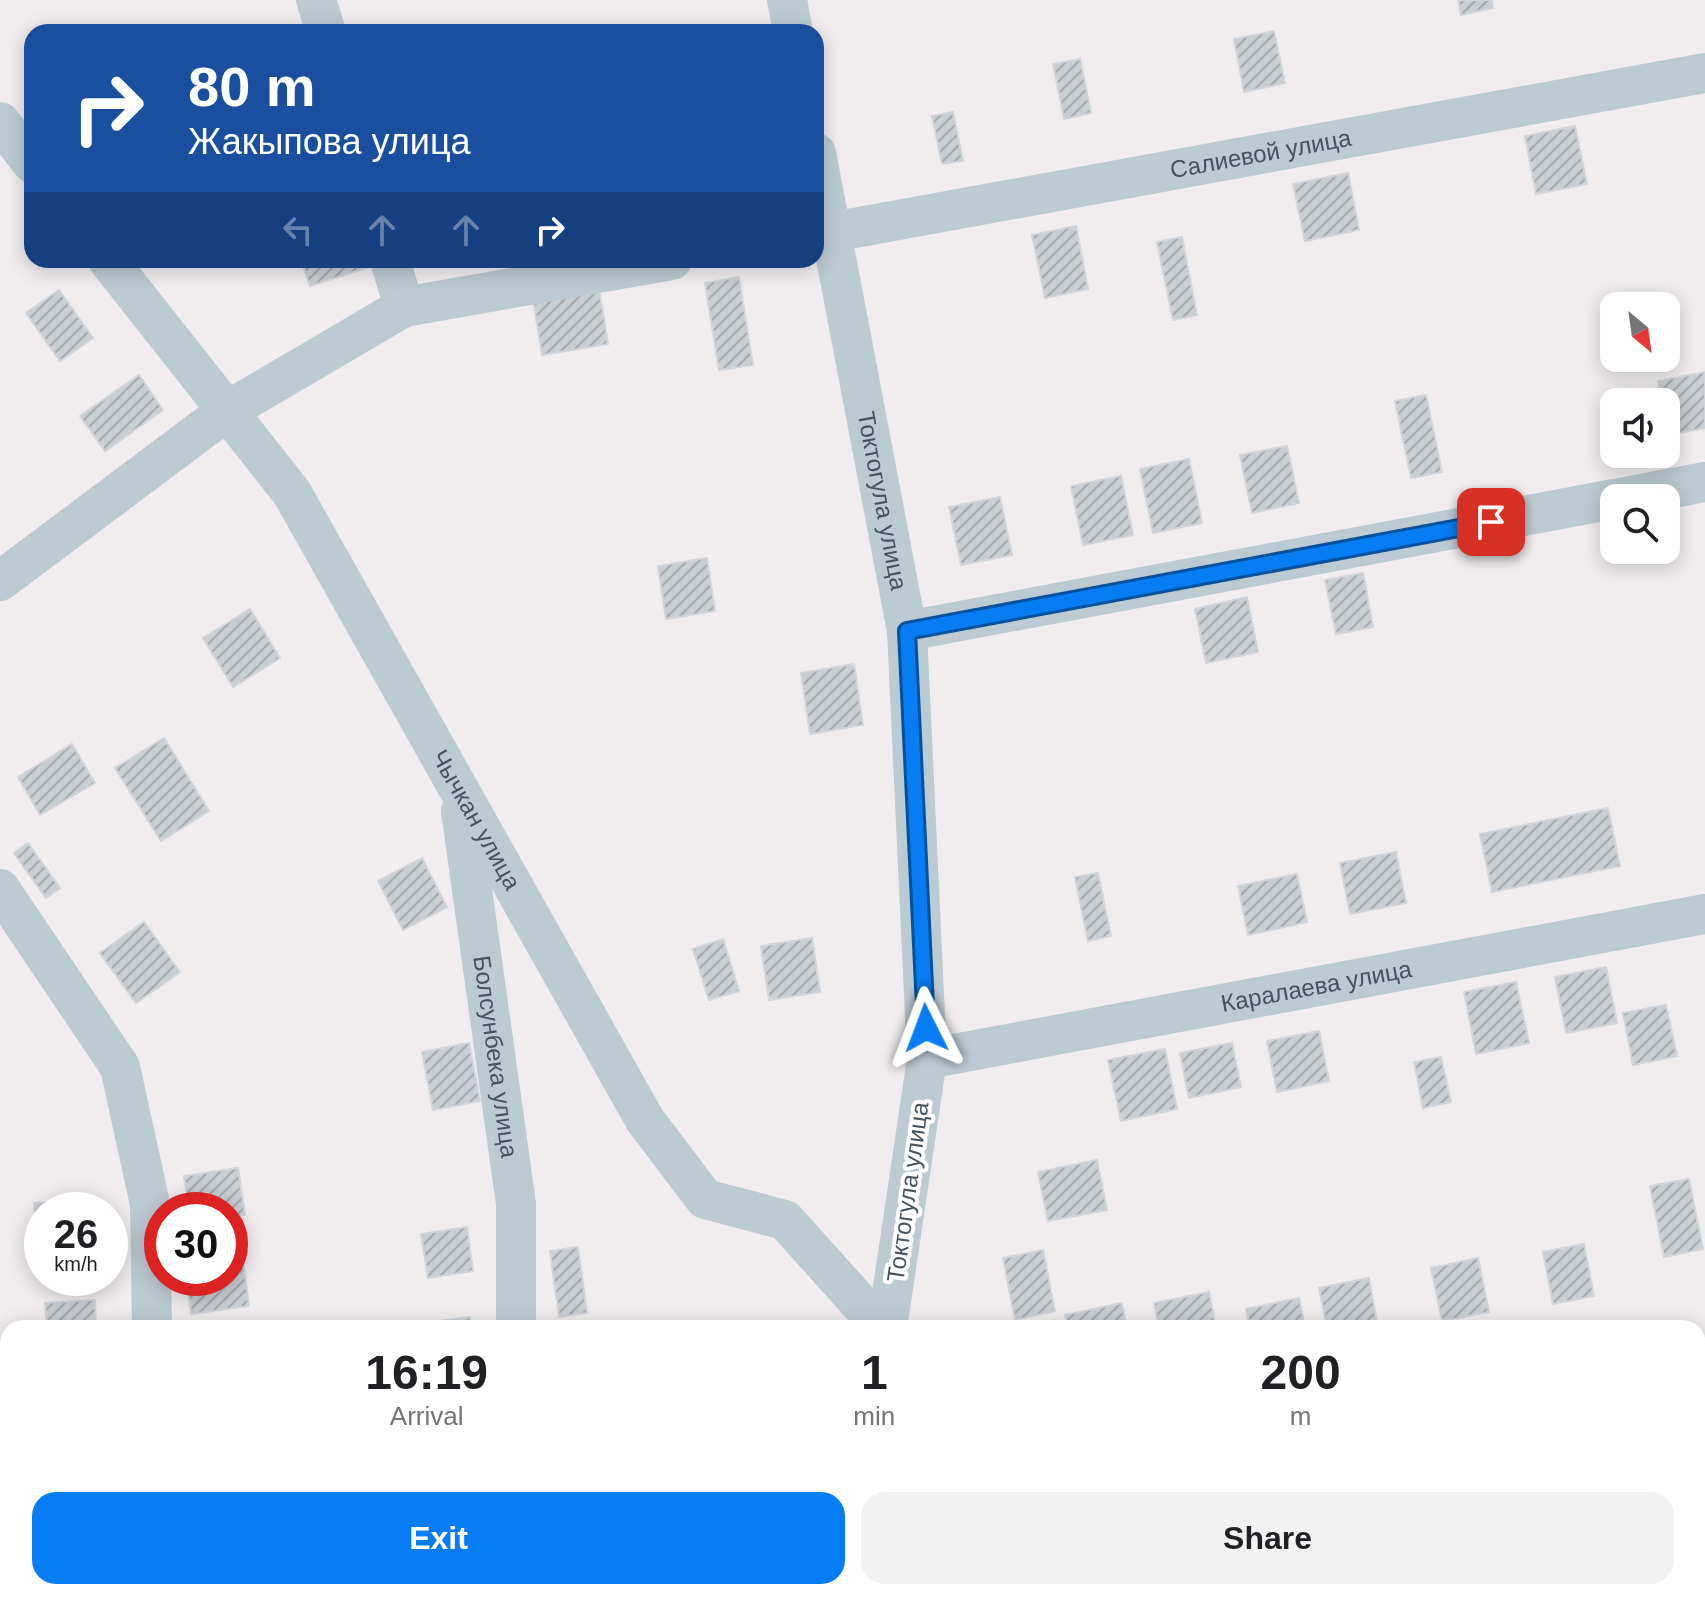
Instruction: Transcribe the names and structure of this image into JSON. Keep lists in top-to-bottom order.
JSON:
{
  "streets": {
    "street": [
      "Салиевой улица",
      "Токтогула улица",
      "Чычкан улица",
      "Каралаева улица",
      "Болсунбека улица"
    ]
  },
  "crossings": [
    ["Салиевой улица", "Токтогула улица"],
    ["Токтогула улица", "Каралаева улица"],
    ["Чычкан улица", "Болсунбека улица"]
  ],
  "north": "bottom right",
  "page": {
    "turn": ["80 m", "Жакыпова улица"],
    "speed": "26 km/h",
    "limit": "30",
    "eta": [
      "16:19",
      "Arrival",
      "1",
      "min",
      "200",
      "m"
    ],
    "buttons": ["Exit", "Share"]
  }
}
